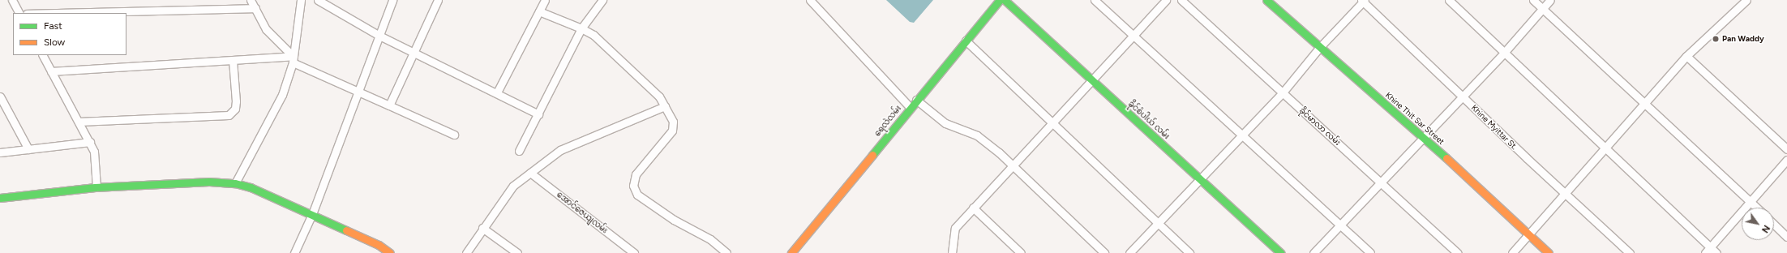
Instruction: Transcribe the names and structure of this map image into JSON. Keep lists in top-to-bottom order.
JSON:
{
  "streets": {
    "street": [
      "Khine Thit Sar Street",
      "ခိုင်စံပါယ် လမ်း",
      "ရေလဲလမ်း",
      "ခိုင်မာလာ လမ်း",
      "Khine Myittar St.",
      "အောင်ဇေယျလမ်း"
    ]
  },
  "places": ["Pan Waddy"],
  "legend": ["Fast", "Slow"],
  "north": "bottom right"
}
